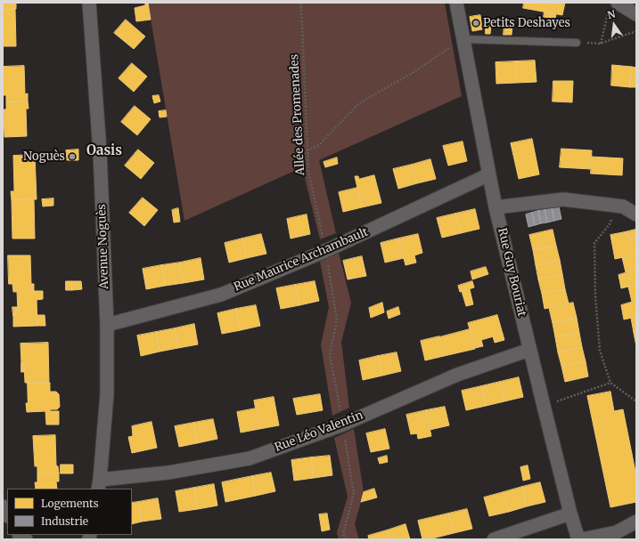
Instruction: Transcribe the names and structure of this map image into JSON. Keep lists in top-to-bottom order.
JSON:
{
  "streets": {
    "street": [
      "Avenue Noguès",
      "Rue Maurice Archambault",
      "Rue Guy Bouriat",
      "Rue Léo Valentin"
    ],
    "path": ["Allée des Promenades"]
  },
  "crossings": [
    ["Allée des Promenades", "Rue Maurice Archambault"],
    ["Allée des Promenades", "Rue Léo Valentin"],
    ["Avenue Noguès", "Rue Maurice Archambault"],
    ["Avenue Noguès", "Rue Léo Valentin"],
    ["Rue Maurice Archambault", "Rue Guy Bouriat"],
    ["Rue Guy Bouriat", "Rue Léo Valentin"]
  ],
  "districts": ["Oasis"],
  "places": ["Petits Deshayes", "Noguès"],
  "legend": ["Logements", "Industrie"],
  "north": "top"
}
